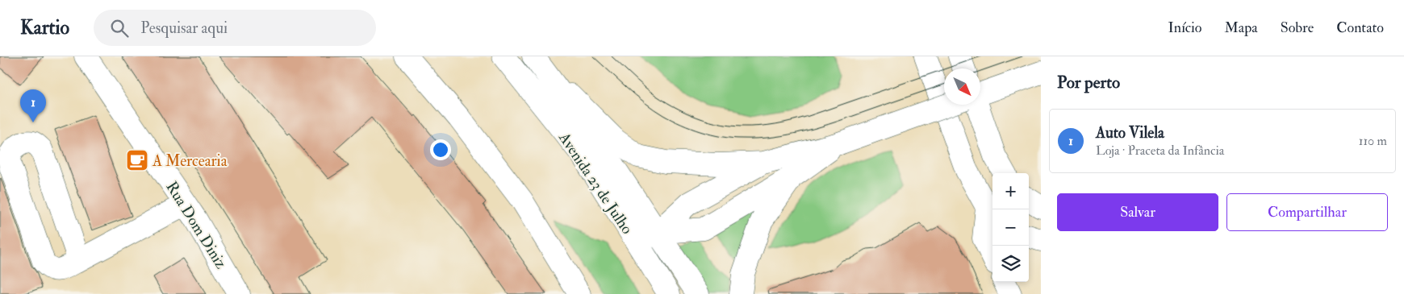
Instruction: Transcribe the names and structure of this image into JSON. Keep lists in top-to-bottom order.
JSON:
{
  "streets": {
    "street": ["Avenida 23 de Julho", "Rua Dom Diniz"]
  },
  "places": {
    "cafe": ["A Mercearia"]
  },
  "north": "bottom right",
  "page": {
    "header": "Kartio",
    "search": "Pesquisar aqui",
    "nav": [
      "Início",
      "Mapa",
      "Sobre",
      "Contato"
    ],
    "heading": "Por perto",
    "pins": "1",
    "list": [
      {
        "mark": "1",
        "name": "Auto Vilela",
        "note": "Loja · Praceta da Infância",
        "value": "110 m"
      }
    ],
    "map_buttons": ["+", "−"],
    "buttons": ["Salvar", "Compartilhar"]
  }
}
